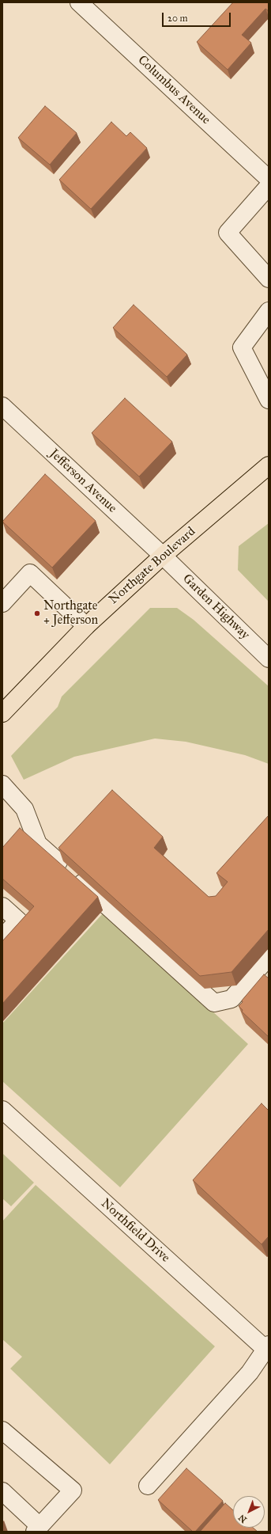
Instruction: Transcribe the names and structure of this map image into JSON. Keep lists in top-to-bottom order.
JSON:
{
  "streets": {
    "main road": ["Northgate Boulevard"],
    "street": [
      "Columbus Avenue",
      "Jefferson Avenue",
      "Garden Highway",
      "Northfield Drive"
    ]
  },
  "crossings": [
    ["Jefferson Avenue", "Northgate Boulevard"],
    ["Jefferson Avenue", "Garden Highway"],
    ["Northgate Boulevard", "Garden Highway"]
  ],
  "places": ["Northgate + Jefferson"],
  "scale_bar": "20 m",
  "north": "bottom left"
}
